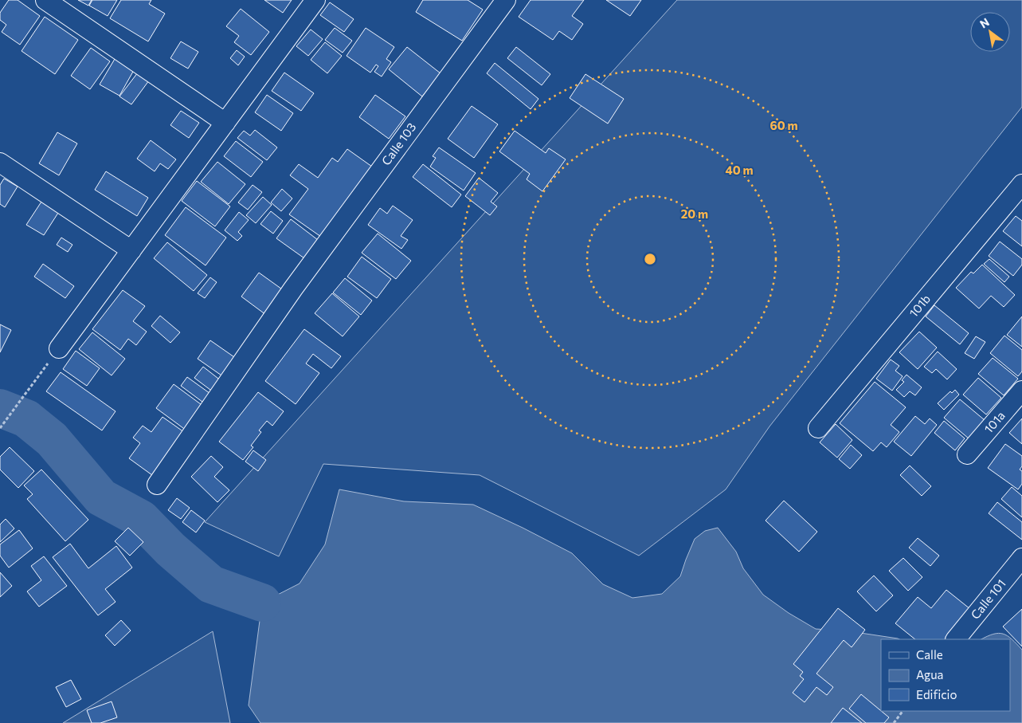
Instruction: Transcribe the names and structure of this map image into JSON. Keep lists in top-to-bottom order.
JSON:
{
  "streets": {
    "street": [
      "Calle 103",
      "101b",
      "101a",
      "Calle 101"
    ]
  },
  "legend": ["Calle", "Agua", "Edificio"],
  "north": "top left",
  "rings": ["60 m", "40 m", "20 m"]
}
